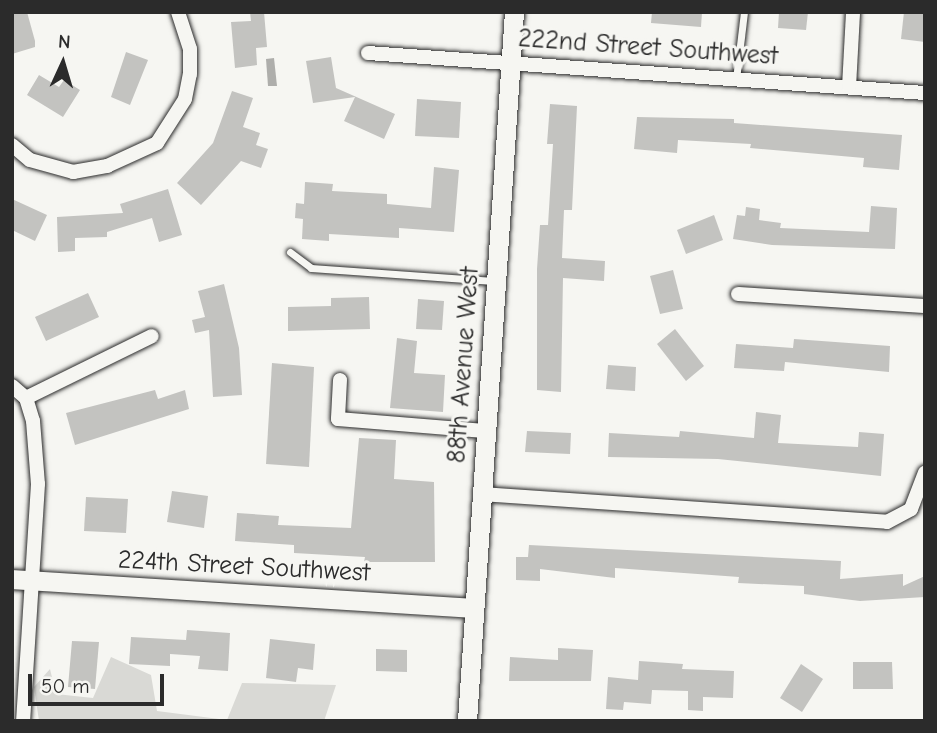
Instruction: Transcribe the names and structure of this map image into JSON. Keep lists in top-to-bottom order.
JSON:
{
  "streets": {
    "street": ["222nd Street Southwest", "88th Avenue West", "224th Street Southwest"]
  },
  "crossings": [
    ["222nd Street Southwest", "88th Avenue West"],
    ["88th Avenue West", "224th Street Southwest"]
  ],
  "scale_bar": "50 m",
  "north": "top"
}
